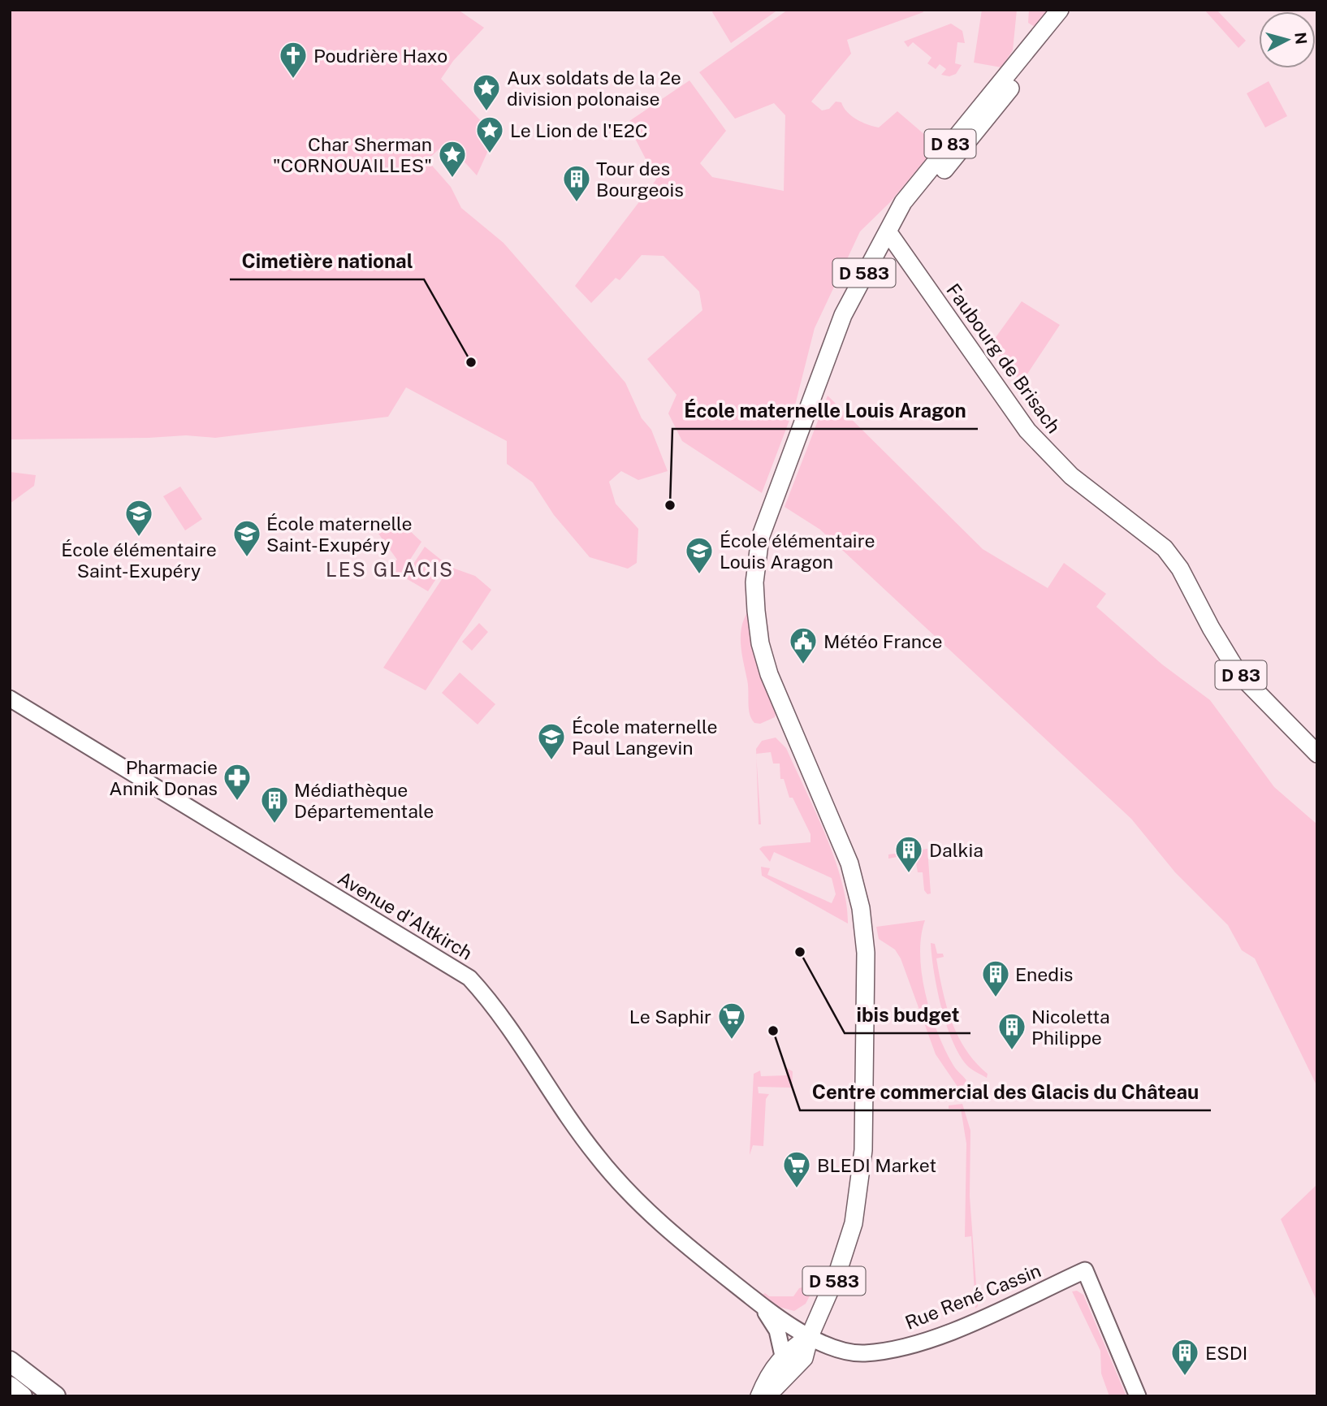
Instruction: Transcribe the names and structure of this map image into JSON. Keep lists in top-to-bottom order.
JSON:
{
  "streets": {
    "main road": ["D 83", "D 583", "Faubourg de Brisach"],
    "street": ["Avenue d'Altkirch", "Rue René Cassin"]
  },
  "crossings": [
    ["D 83", "D 583"],
    ["D 83", "Faubourg de Brisach"],
    ["D 583", "Faubourg de Brisach"],
    ["D 583", "Avenue d'Altkirch"],
    ["D 583", "Rue René Cassin"],
    ["Avenue d'Altkirch", "Rue René Cassin"]
  ],
  "districts": ["LES GLACIS"],
  "places": {
    "church": ["Poudrière Haxo"],
    "place": ["Aux soldats de la 2e division polonaise", "Le Lion de l'E2C", "Char Sherman \"CORNOUAILLES\""],
    "building": [
      "Tour des Bourgeois",
      "Médiathèque Départementale",
      "Dalkia",
      "Enedis",
      "Nicoletta Philippe",
      "ESDI"
    ],
    "other": [
      "Cimetière national",
      "École maternelle Louis Aragon",
      "ibis budget",
      "Centre commercial des Glacis du Château"
    ],
    "school or university": [
      "École élémentaire Saint-Exupéry",
      "École maternelle Saint-Exupéry",
      "École élémentaire Louis Aragon",
      "École maternelle Paul Langevin"
    ],
    "public building": ["Météo France"],
    "pharmacy": ["Pharmacie Annik Donas"],
    "supermarket": ["Le Saphir", "BLEDI Market"]
  },
  "north": "right"
}
